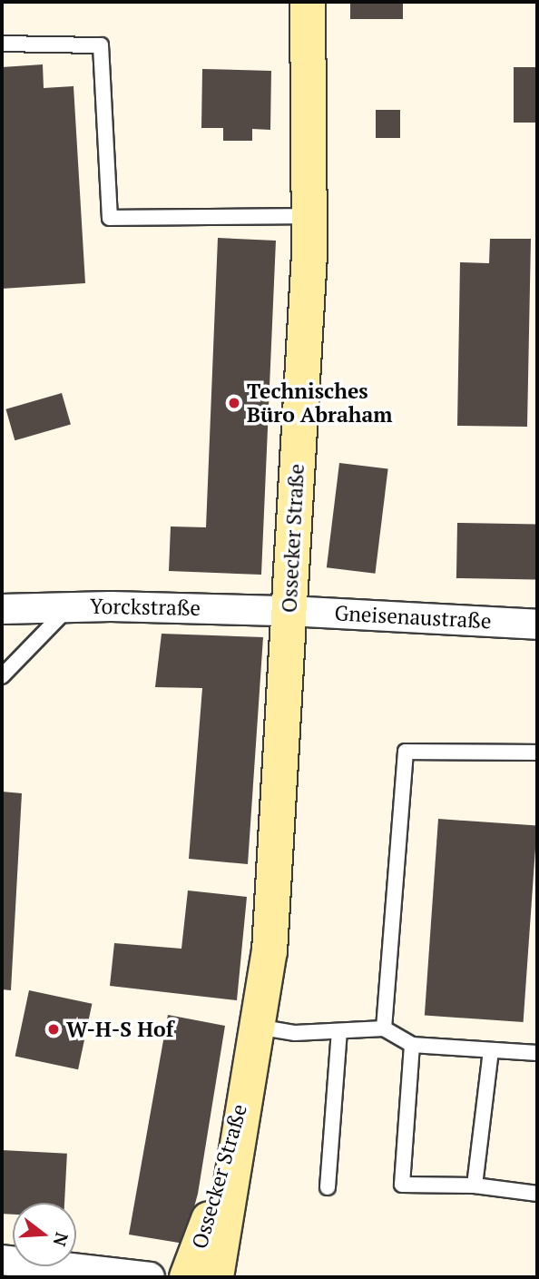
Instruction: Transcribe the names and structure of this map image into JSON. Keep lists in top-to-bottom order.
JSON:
{
  "streets": {
    "street": ["Ossecker Straße", "Yorckstraße", "Gneisenaustraße"]
  },
  "crossings": [
    ["Ossecker Straße", "Yorckstraße"],
    ["Ossecker Straße", "Gneisenaustraße"],
    ["Yorckstraße", "Gneisenaustraße"]
  ],
  "places": ["Technisches Büro Abraham", "W-H-S Hof"],
  "north": "right"
}
